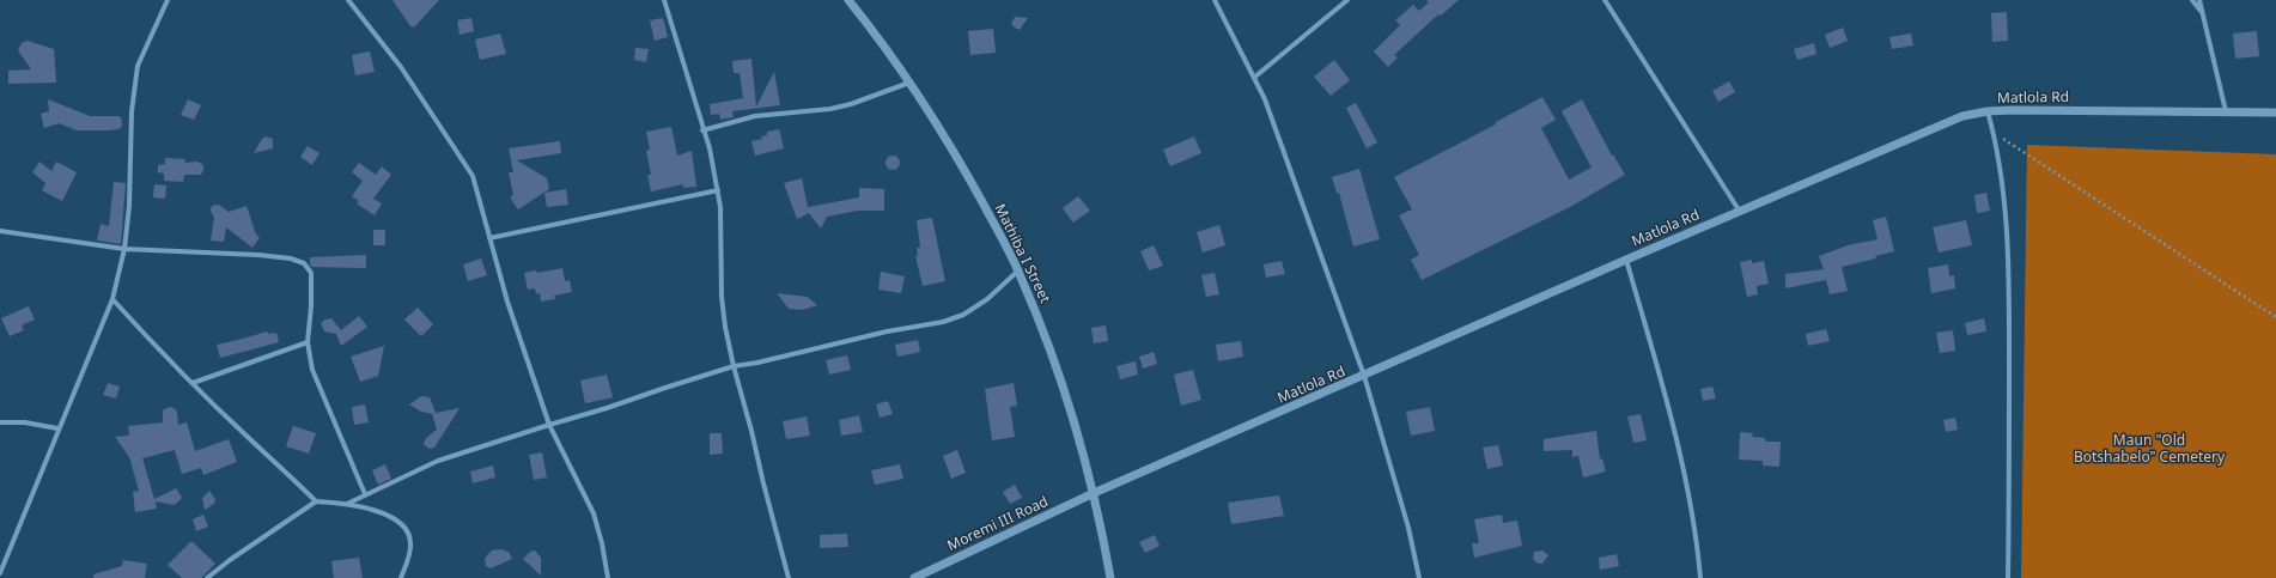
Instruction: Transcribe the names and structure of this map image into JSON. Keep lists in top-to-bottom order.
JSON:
{
  "streets": {
    "street": ["Matlola Rd", "Mathiba I Street", "Moremi III Road"]
  },
  "crossings": [
    ["Matlola Rd", "Mathiba I Street"],
    ["Matlola Rd", "Moremi III Road"],
    ["Mathiba I Street", "Moremi III Road"]
  ],
  "parks": ["Maun \"Old Botshabelo\" Cemetery"]
}
